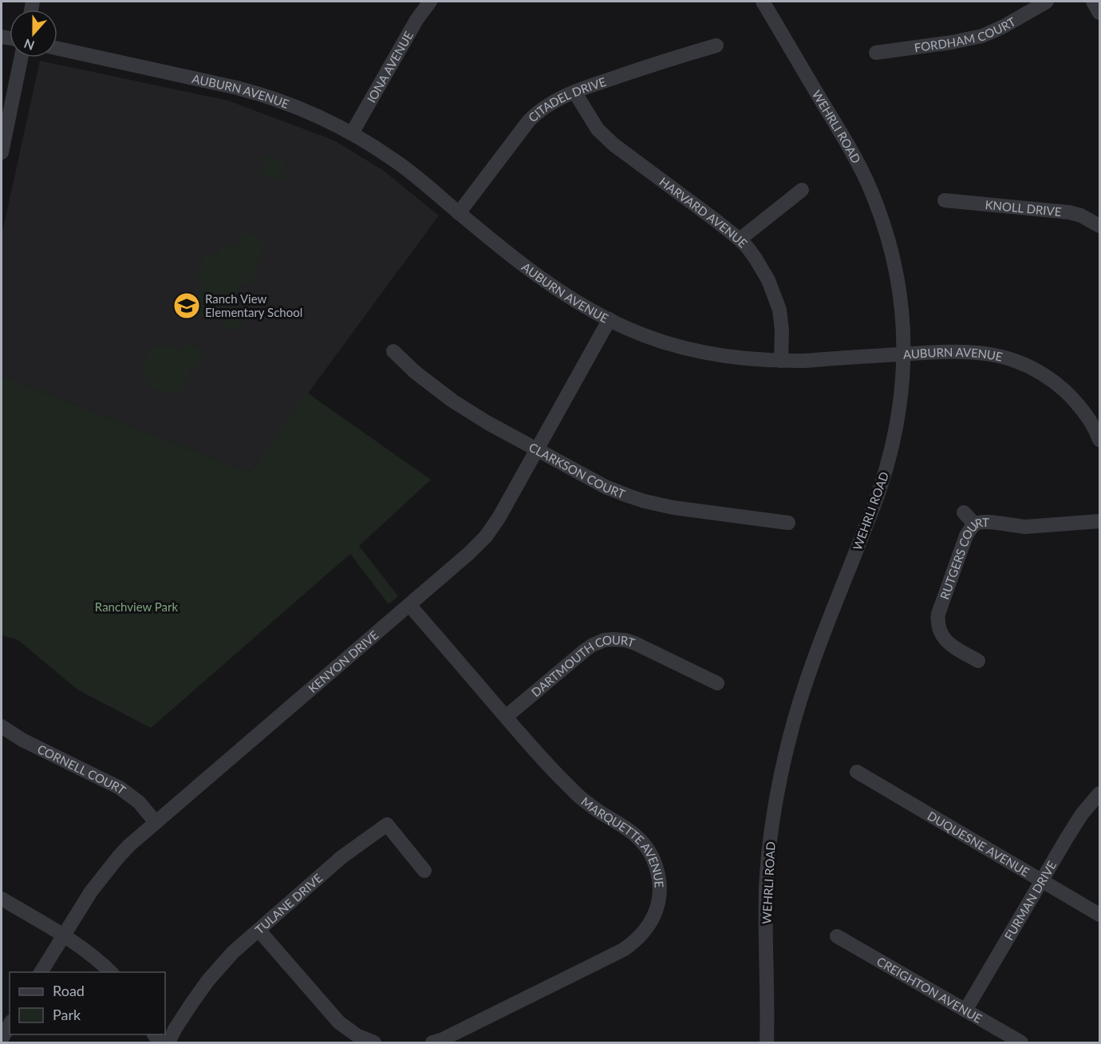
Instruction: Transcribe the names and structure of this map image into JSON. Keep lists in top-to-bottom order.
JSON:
{
  "streets": {
    "street": [
      "FORDHAM COURT",
      "IONA AVENUE",
      "AUBURN AVENUE",
      "CITADEL DRIVE",
      "WEHRLI ROAD",
      "KNOLL DRIVE",
      "HARVARD AVENUE",
      "CLARKSON COURT",
      "RUTGERS COURT",
      "KENYON DRIVE",
      "DARTMOUTH COURT",
      "CORNELL COURT",
      "DUQUESNE AVENUE",
      "MARQUETTE AVENUE",
      "FURMAN DRIVE",
      "TULANE DRIVE",
      "CREIGHTON AVENUE"
    ]
  },
  "crossings": [
    ["IONA AVENUE", "AUBURN AVENUE"],
    ["AUBURN AVENUE", "CITADEL DRIVE"],
    ["AUBURN AVENUE", "WEHRLI ROAD"],
    ["AUBURN AVENUE", "HARVARD AVENUE"],
    ["AUBURN AVENUE", "KENYON DRIVE"],
    ["CITADEL DRIVE", "HARVARD AVENUE"],
    ["CLARKSON COURT", "KENYON DRIVE"],
    ["KENYON DRIVE", "CORNELL COURT"],
    ["KENYON DRIVE", "MARQUETTE AVENUE"],
    ["DARTMOUTH COURT", "MARQUETTE AVENUE"],
    ["DUQUESNE AVENUE", "FURMAN DRIVE"],
    ["FURMAN DRIVE", "CREIGHTON AVENUE"]
  ],
  "parks": ["Ranchview Park"],
  "places": {
    "school or university": ["Ranch View Elementary School"]
  },
  "legend": ["Road", "Park"],
  "north": "bottom"
}
